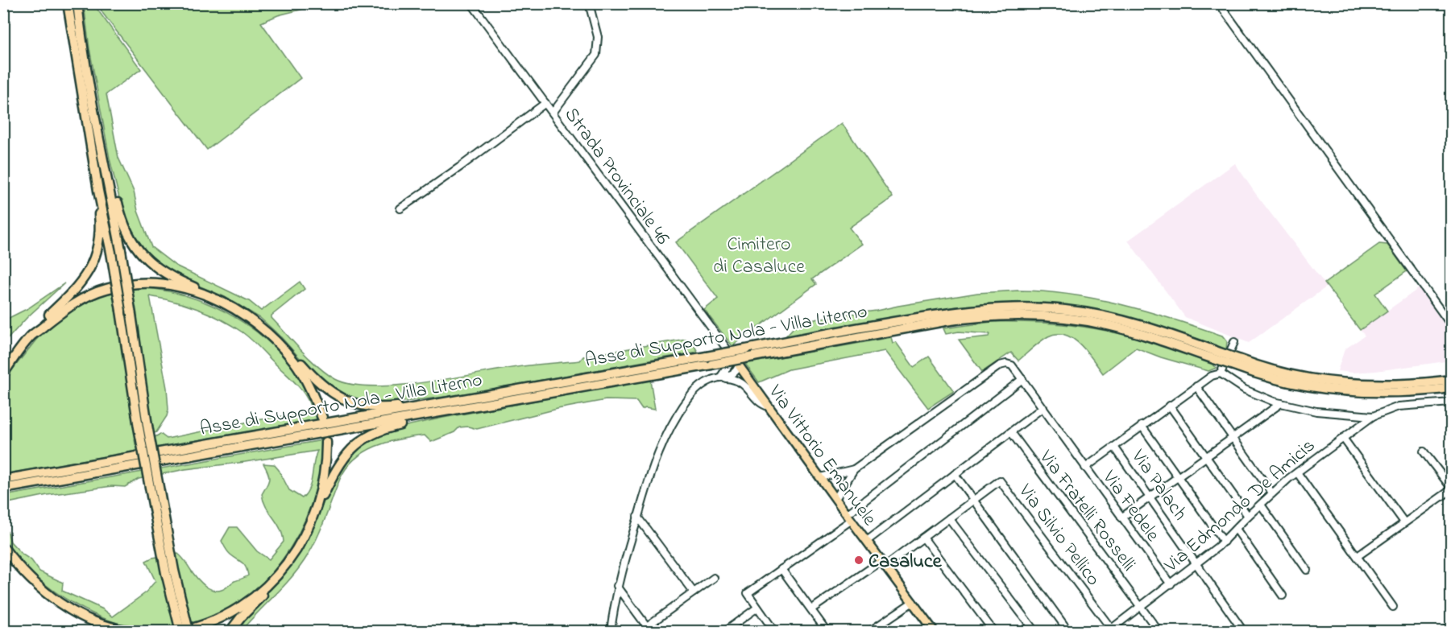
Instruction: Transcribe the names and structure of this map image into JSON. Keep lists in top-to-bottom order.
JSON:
{
  "streets": {
    "highway": ["Asse di Supporto Nola - Villa Literno"],
    "main road": ["Via Vittorio Emanuele"],
    "street": [
      "Strada Provinciale 46",
      "Via Palach",
      "Via Edmondo De Amicis",
      "Via Fedele",
      "Via Fratelli Rosselli",
      "Via Silvio Pellico"
    ]
  },
  "crossings": [
    ["Strada Provinciale 46", "Via Vittorio Emanuele"],
    ["Via Vittorio Emanuele", "Via Silvio Pellico"],
    ["Via Palach", "Via Edmondo De Amicis"],
    ["Via Edmondo De Amicis", "Via Fedele"],
    ["Via Edmondo De Amicis", "Via Fratelli Rosselli"],
    ["Via Edmondo De Amicis", "Via Silvio Pellico"]
  ],
  "parks": ["Cimitero di Casaluce"],
  "places": ["Casaluce"]
}
